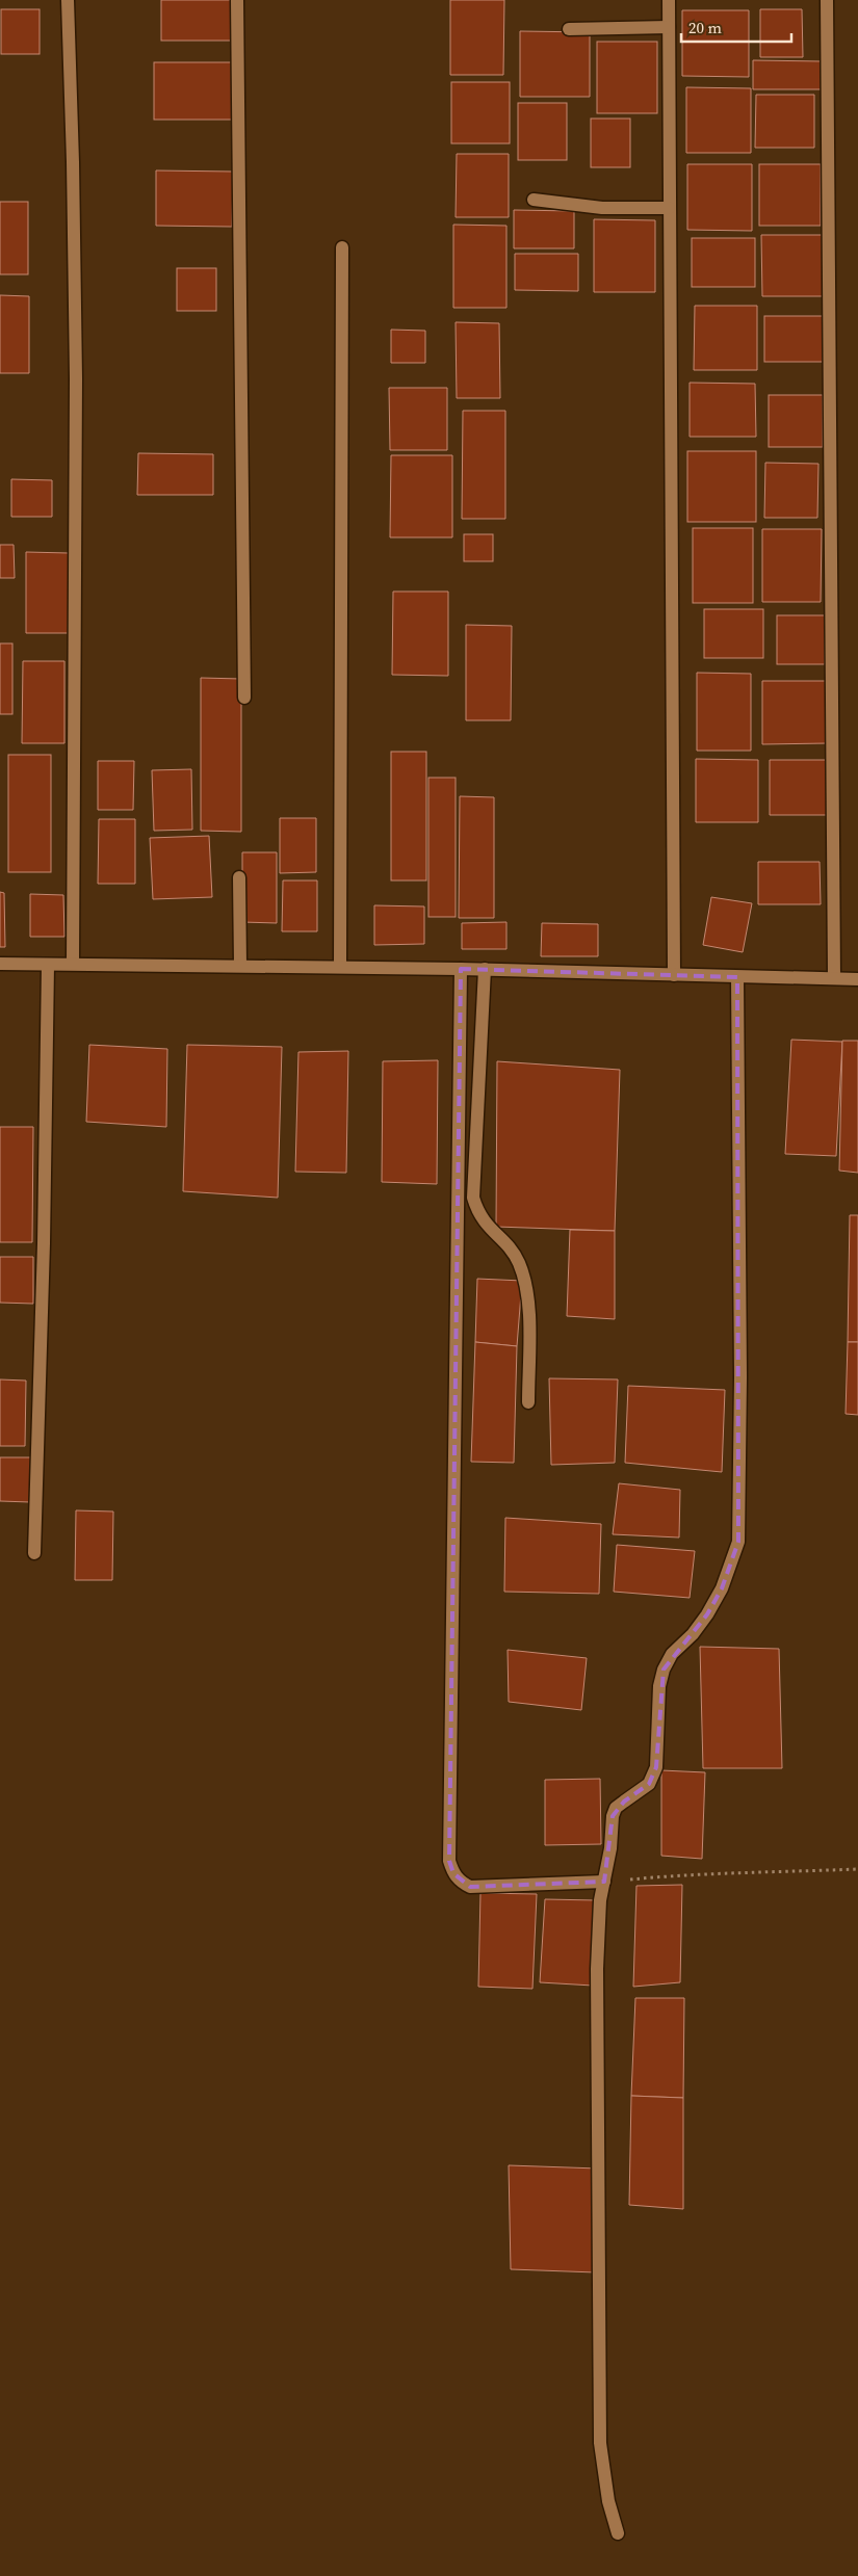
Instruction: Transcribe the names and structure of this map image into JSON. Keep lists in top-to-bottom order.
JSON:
{
  "scale_bar": "20 m"
}
